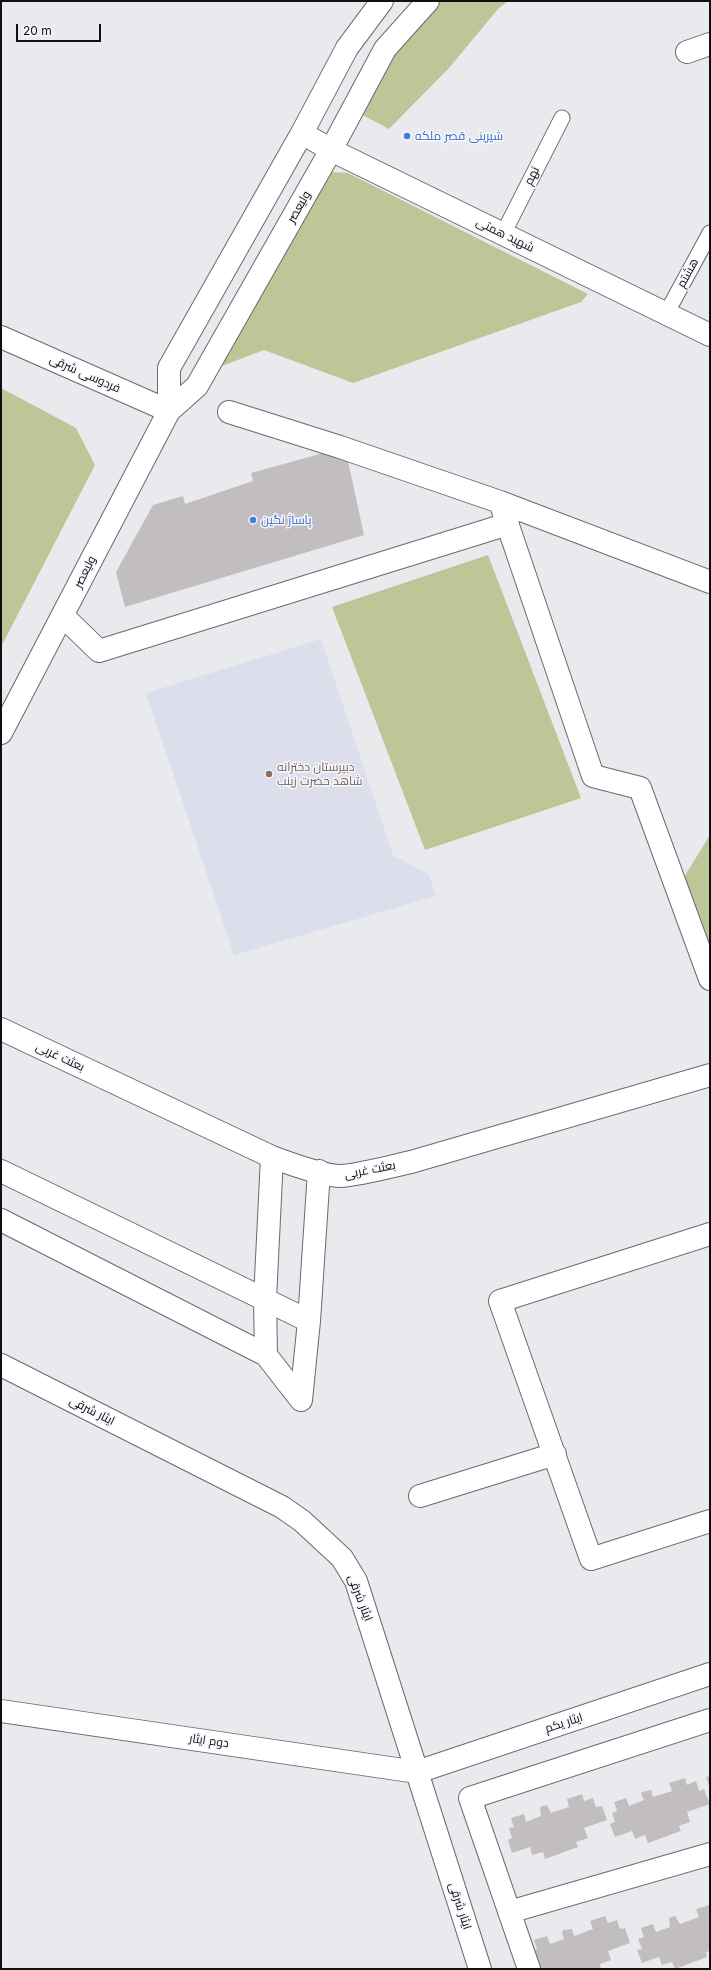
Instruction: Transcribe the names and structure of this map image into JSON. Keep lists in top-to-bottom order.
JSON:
{
  "streets": {
    "street": [
      "ولیعصر",
      "شهید همتی",
      "فردوسی شرقی",
      "بعثت غربی",
      "ایثار شرقی",
      "ایثار یکم",
      "دوم ایثار"
    ],
    "lane": ["نهم", "هشتم"]
  },
  "crossings": [
    ["نهم", "شهید همتی"],
    ["ولیعصر", "شهید همتی"],
    ["ولیعصر", "فردوسی شرقی"],
    ["شهید همتی", "هشتم"],
    ["ایثار شرقی", "ایثار یکم"],
    ["ایثار شرقی", "دوم ایثار"],
    ["ایثار یکم", "دوم ایثار"]
  ],
  "places": ["شیرینی قصر ملکه", "پاساژ نگین", "دبیرستان دخترانه شاهد حضرت زینب"],
  "scale_bar": "20 m"
}
